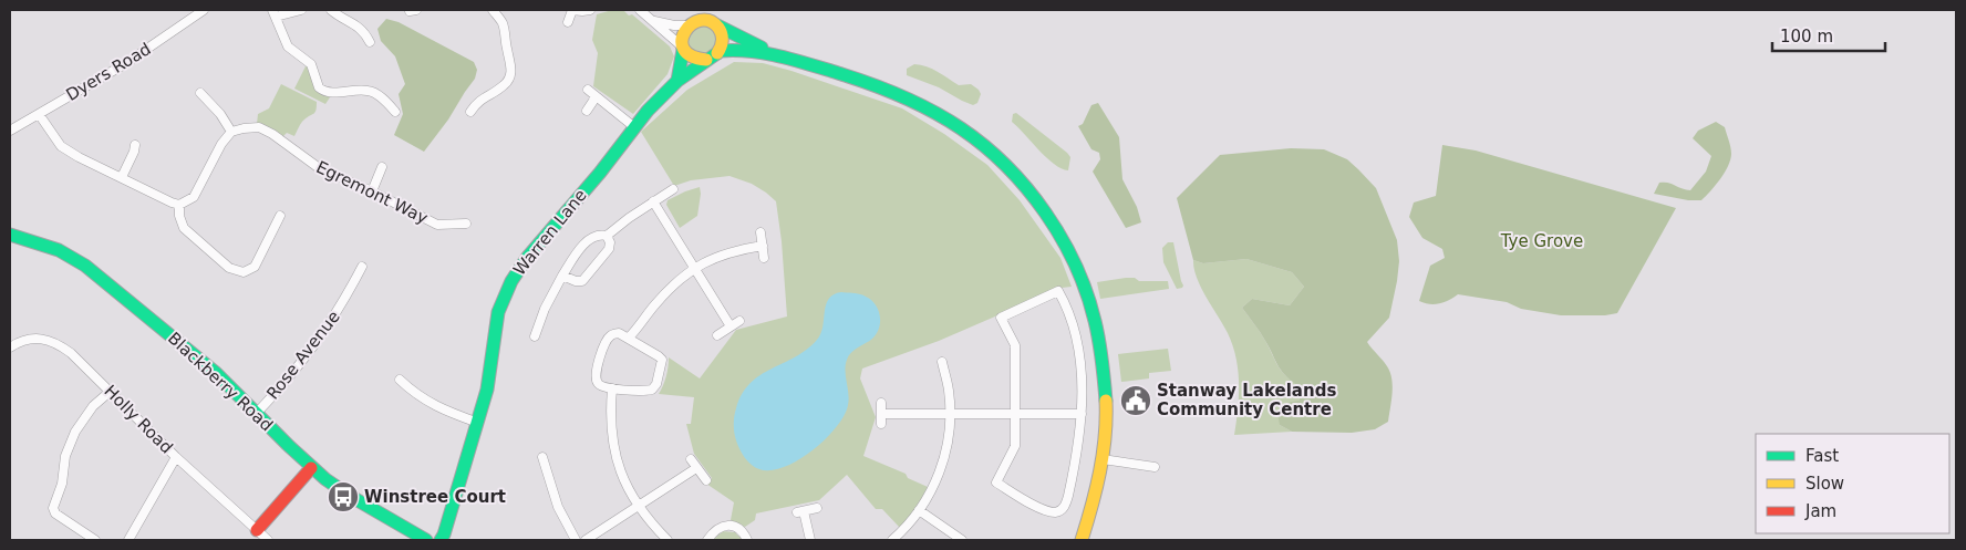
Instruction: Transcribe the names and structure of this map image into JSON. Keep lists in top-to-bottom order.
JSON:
{
  "streets": {
    "street": [
      "Dyers Road",
      "Egremont Way",
      "Warren Lane",
      "Rose Avenue",
      "Blackberry Road",
      "Holly Road"
    ]
  },
  "crossings": [
    ["Rose Avenue", "Blackberry Road"]
  ],
  "parks": ["Tye Grove"],
  "places": {
    "public building": ["Stanway Lakelands Community Centre"],
    "bus stop": ["Winstree Court"]
  },
  "legend": ["Fast", "Slow", "Jam"],
  "scale_bar": "100 m"
}
